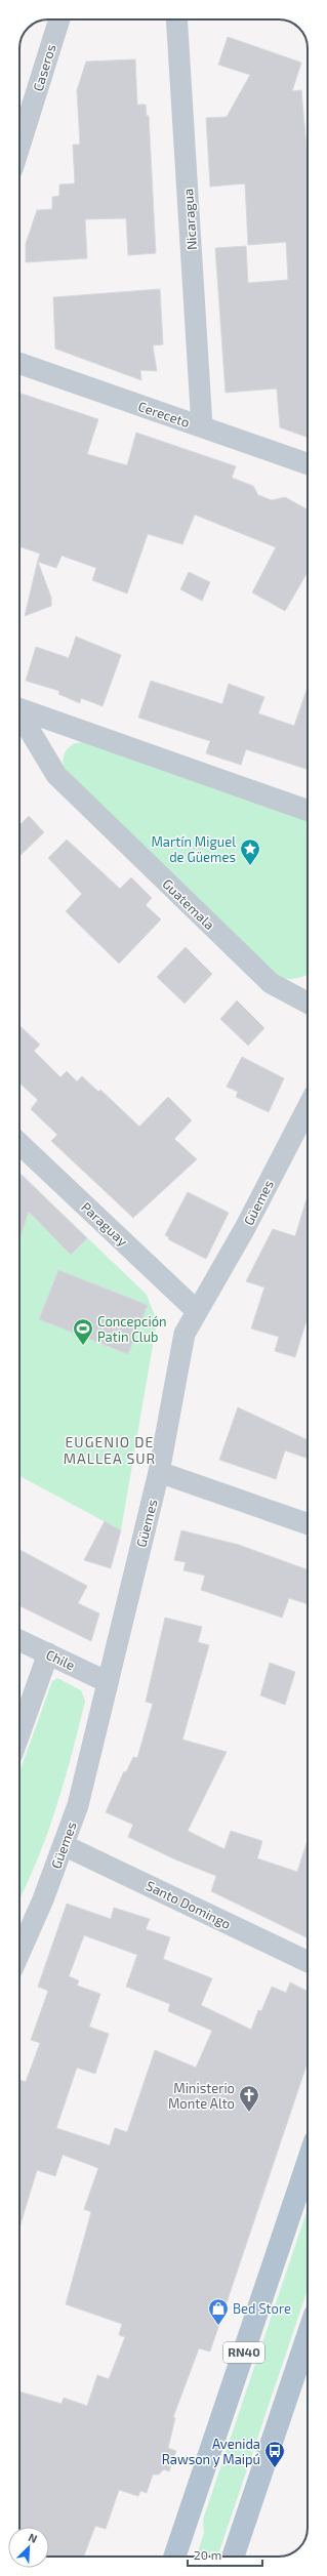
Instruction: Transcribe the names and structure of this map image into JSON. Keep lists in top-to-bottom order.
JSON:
{
  "streets": {
    "main road": ["RN40"],
    "street": [
      "Caseros",
      "Nicaragua",
      "Cereceto",
      "Guatemala",
      "Güemes",
      "Paraguay",
      "Chile",
      "Santo Domingo"
    ]
  },
  "crossings": [
    ["Nicaragua", "Cereceto"],
    ["Güemes", "Paraguay"],
    ["Güemes", "Chile"],
    ["Güemes", "Santo Domingo"]
  ],
  "districts": ["EUGENIO DE MALLEA SUR"],
  "places": {
    "place": ["Martín Miguel de Güemes"],
    "sports": ["Concepción Patin Club"],
    "church": ["Ministerio Monte Alto"],
    "shop": ["Bed Store"],
    "bus stop": ["Avenida Rawson y Maipú"]
  },
  "scale_bar": "20 m",
  "north": "top right"
}
